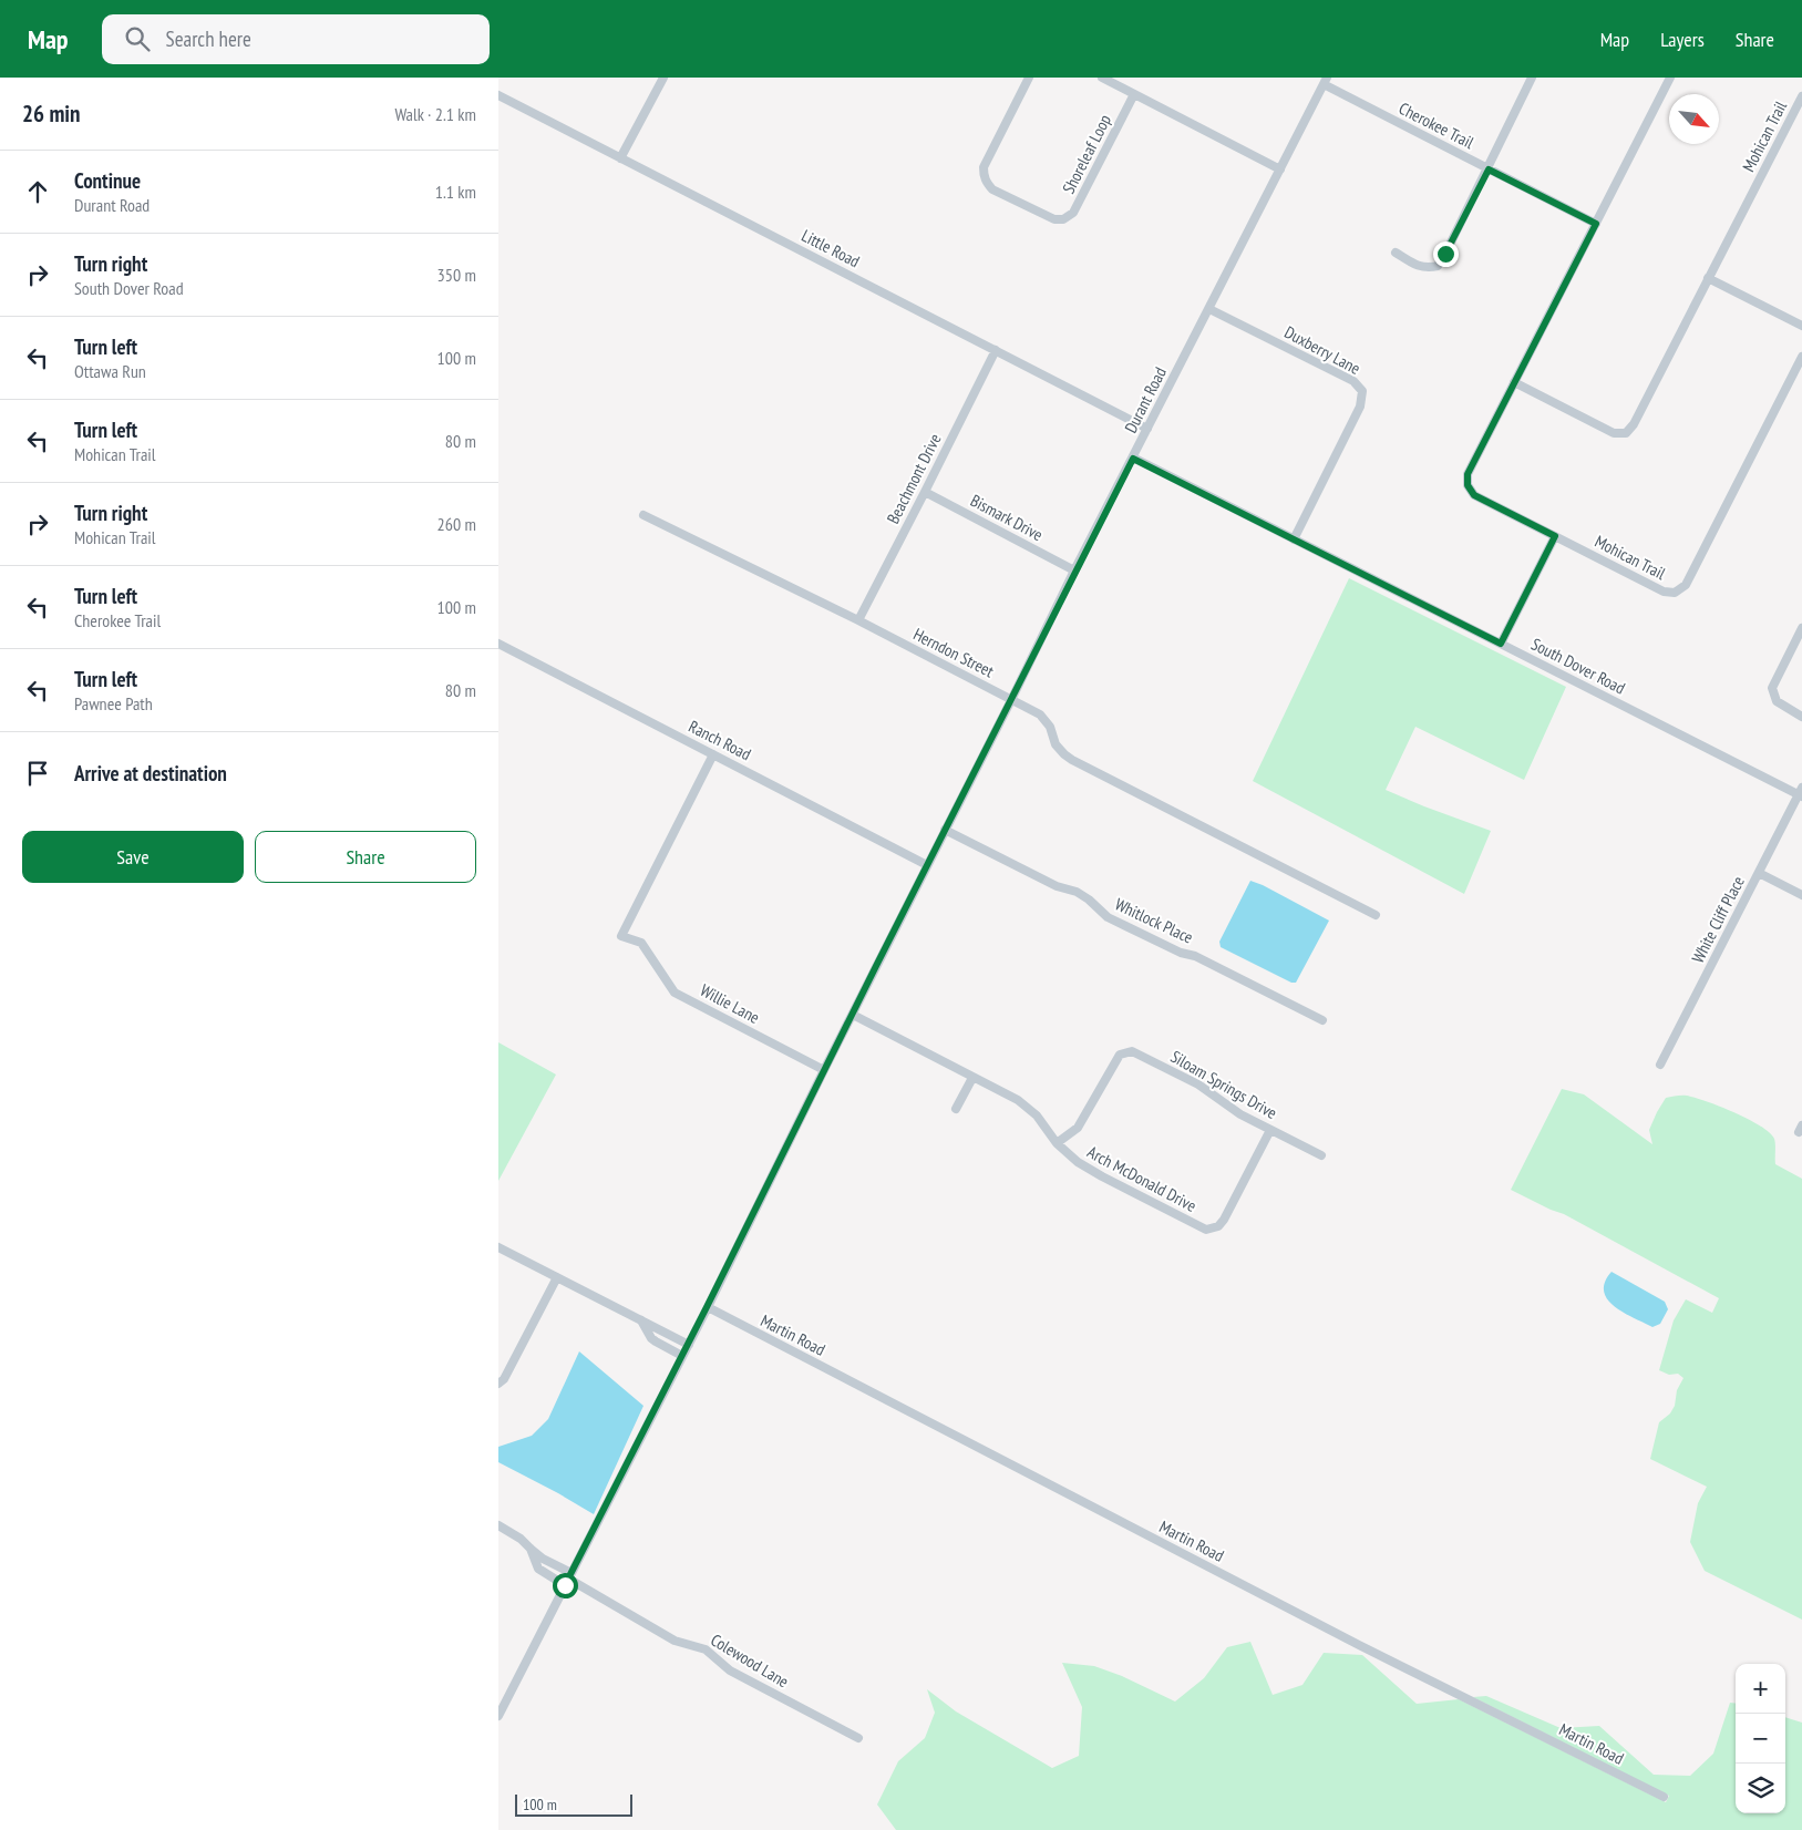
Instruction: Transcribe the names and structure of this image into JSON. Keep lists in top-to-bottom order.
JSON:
{
  "streets": {
    "street": [
      "Cherokee Trail",
      "Mohican Trail",
      "Shoreleaf Loop",
      "Little Road",
      "Duxberry Lane",
      "Durant Road",
      "Beachmont Drive",
      "Bismark Drive",
      "Herndon Street",
      "South Dover Road",
      "Ranch Road",
      "White Cliff Place",
      "Whitlock Place",
      "Willie Lane",
      "Siloam Springs Drive",
      "Arch McDonald Drive",
      "Martin Road",
      "Colewood Lane"
    ]
  },
  "crossings": [
    ["Cherokee Trail", "Mohican Trail"],
    ["Cherokee Trail", "Durant Road"],
    ["Little Road", "Durant Road"],
    ["Little Road", "Beachmont Drive"],
    ["Duxberry Lane", "Durant Road"],
    ["Duxberry Lane", "South Dover Road"],
    ["Durant Road", "Bismark Drive"],
    ["Durant Road", "Herndon Street"],
    ["Durant Road", "South Dover Road"],
    ["Durant Road", "Ranch Road"],
    ["Durant Road", "Whitlock Place"],
    ["Durant Road", "Willie Lane"],
    ["Durant Road", "Arch McDonald Drive"],
    ["Durant Road", "Martin Road"],
    ["Durant Road", "Colewood Lane"],
    ["Beachmont Drive", "Bismark Drive"],
    ["Beachmont Drive", "Herndon Street"],
    ["South Dover Road", "White Cliff Place"],
    ["Ranch Road", "Willie Lane"],
    ["Siloam Springs Drive", "Arch McDonald Drive"]
  ],
  "scale_bar": "100 m",
  "north": "bottom right",
  "page": {
    "header": "Map",
    "search": "Search here",
    "nav": ["Map", "Layers", "Share"],
    "heading": ["26 min", "Walk · 2.1 km"],
    "list": [
      ["Continue", "Durant Road", "1.1 km"],
      ["Turn right", "South Dover Road", "350 m"],
      ["Turn left", "Ottawa Run", "100 m"],
      ["Turn left", "Mohican Trail", "80 m"],
      ["Turn right", "Mohican Trail", "260 m"],
      ["Turn left", "Cherokee Trail", "100 m"],
      ["Turn left", "Pawnee Path", "80 m"],
      "Arrive at destination"
    ],
    "buttons": ["Save", "Share"],
    "map_buttons": ["+", "−"],
    "scale": "100 m"
  }
}
